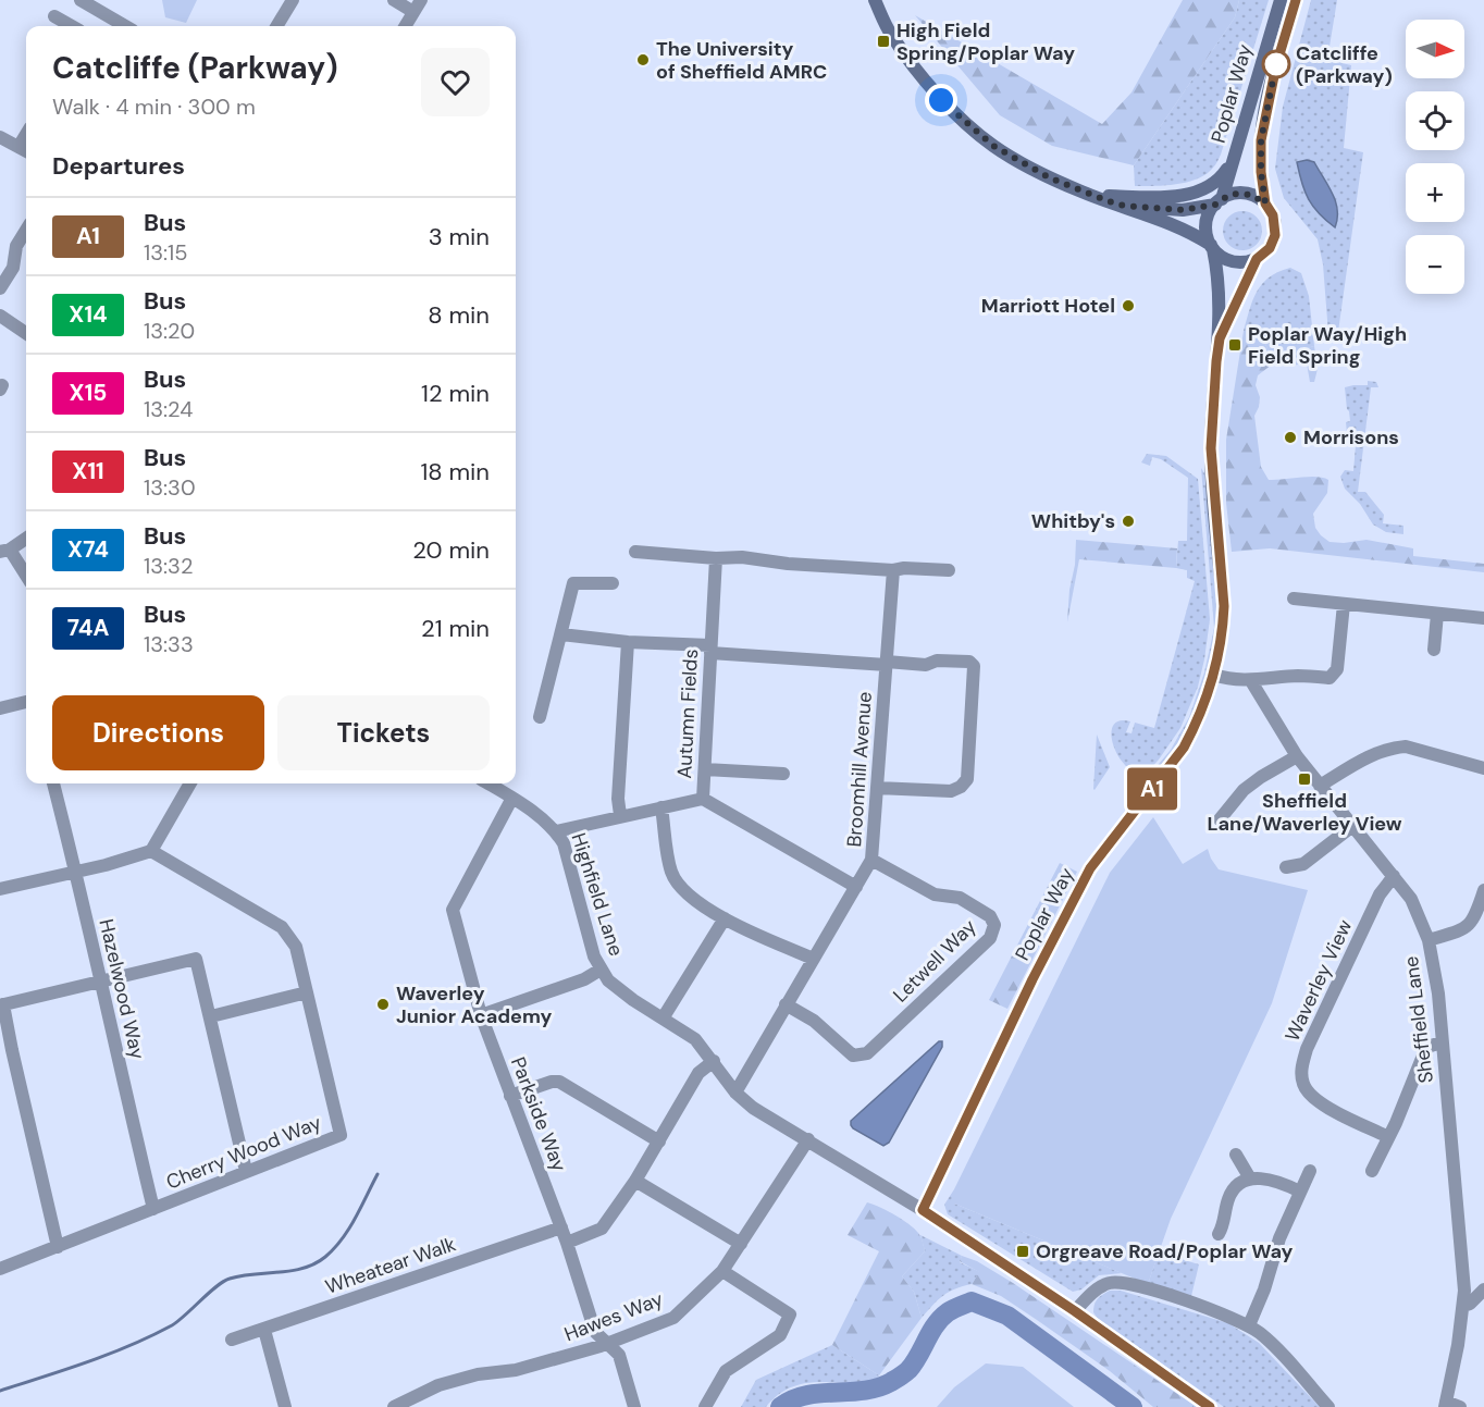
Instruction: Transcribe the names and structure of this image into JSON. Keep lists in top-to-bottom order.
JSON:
{
  "streets": {
    "main road": ["Poplar Way"],
    "street": [
      "Autumn Fields",
      "Broomhill Avenue",
      "Highfield Lane",
      "Letwell Way",
      "Waverley View",
      "Hazelwood Way",
      "Sheffield Lane",
      "Parkside Way",
      "Cherry Wood Way",
      "Wheatear Walk",
      "Hawes Way"
    ]
  },
  "crossings": [
    ["Poplar Way", "Highfield Lane"],
    ["Autumn Fields", "Highfield Lane"],
    ["Broomhill Avenue", "Highfield Lane"],
    ["Broomhill Avenue", "Letwell Way"],
    ["Highfield Lane", "Parkside Way"],
    ["Highfield Lane", "Hawes Way"],
    ["Waverley View", "Sheffield Lane"],
    ["Hazelwood Way", "Cherry Wood Way"],
    ["Parkside Way", "Wheatear Walk"],
    ["Parkside Way", "Hawes Way"]
  ],
  "places": {
    "transit": [
      "High Field Spring/Poplar Way",
      "Poplar Way/High Field Spring",
      "Sheffield Lane/Waverley View",
      "Orgreave Road/Poplar Way"
    ],
    "other": [
      "The University of Sheffield AMRC",
      "Catcliffe (Parkway)",
      "Marriott Hotel",
      "Morrisons",
      "Whitby's",
      "Waverley Junior Academy"
    ]
  },
  "lines": ["bus line A1"],
  "north": "right",
  "page": {
    "on_map": "A1",
    "map_buttons": ["+", "−"],
    "heading": [
      ["Catcliffe (Parkway)", "Walk · 4 min · 300 m"],
      "Departures"
    ],
    "list": [
      {
        "mark": "A1",
        "name": "Bus",
        "note": "13:15",
        "value": "3 min"
      },
      {
        "mark": "X14",
        "name": "Bus",
        "note": "13:20",
        "value": "8 min"
      },
      {
        "mark": "X15",
        "name": "Bus",
        "note": "13:24",
        "value": "12 min"
      },
      {
        "mark": "X11",
        "name": "Bus",
        "note": "13:30",
        "value": "18 min"
      },
      {
        "mark": "X74",
        "name": "Bus",
        "note": "13:32",
        "value": "20 min"
      },
      {
        "mark": "74A",
        "name": "Bus",
        "note": "13:33",
        "value": "21 min"
      }
    ],
    "buttons": ["Directions", "Tickets"]
  }
}
